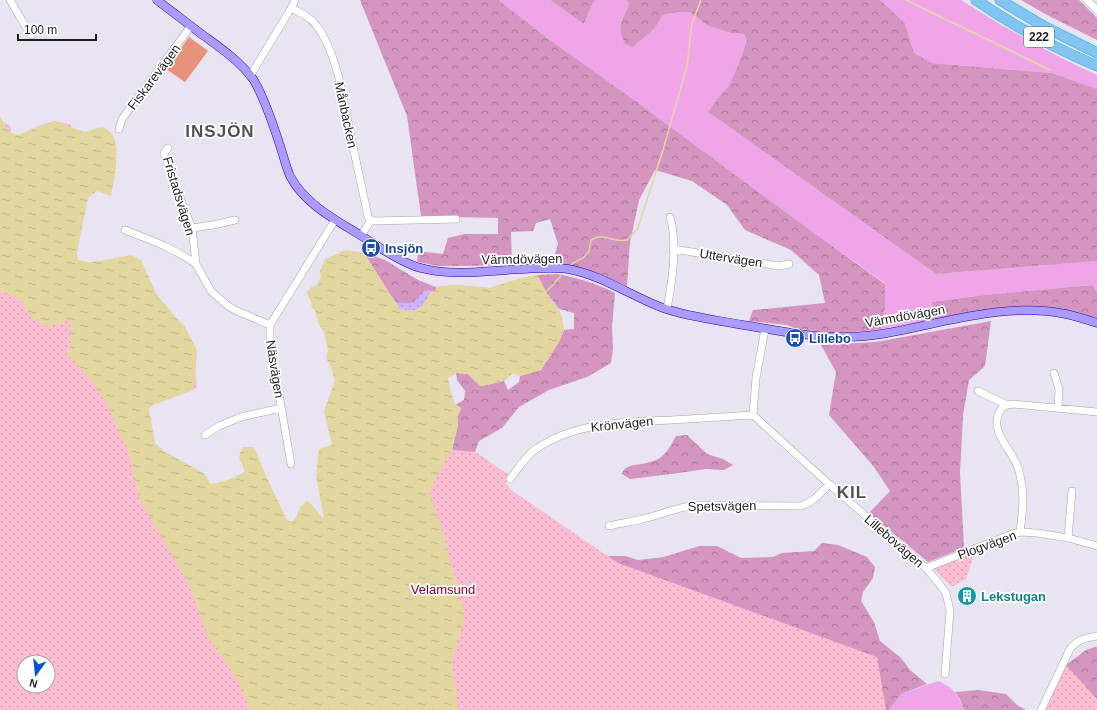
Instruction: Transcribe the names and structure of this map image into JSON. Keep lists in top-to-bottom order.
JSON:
{
  "streets": {
    "highway": ["222"],
    "main road": ["Värmdövägen"],
    "street": [
      "Fiskarevägen",
      "Månbacken",
      "Fristadsvägen",
      "Uttervägen",
      "Näsvägen",
      "Krönvägen",
      "Spetsvägen",
      "Lillebovägen",
      "Plogvägen"
    ]
  },
  "crossings": [
    ["Fiskarevägen", "Värmdövägen"],
    ["Fristadsvägen", "Näsvägen"],
    ["Värmdövägen", "Näsvägen"],
    ["Krönvägen", "Lillebovägen"],
    ["Spetsvägen", "Lillebovägen"],
    ["Lillebovägen", "Plogvägen"]
  ],
  "districts": ["INSJÖN", "KIL"],
  "parks": ["Velamsund"],
  "places": {
    "bus stop": ["Insjön", "Lillebo"],
    "building": ["Lekstugan"]
  },
  "scale_bar": "100 m",
  "north": "bottom"
}
